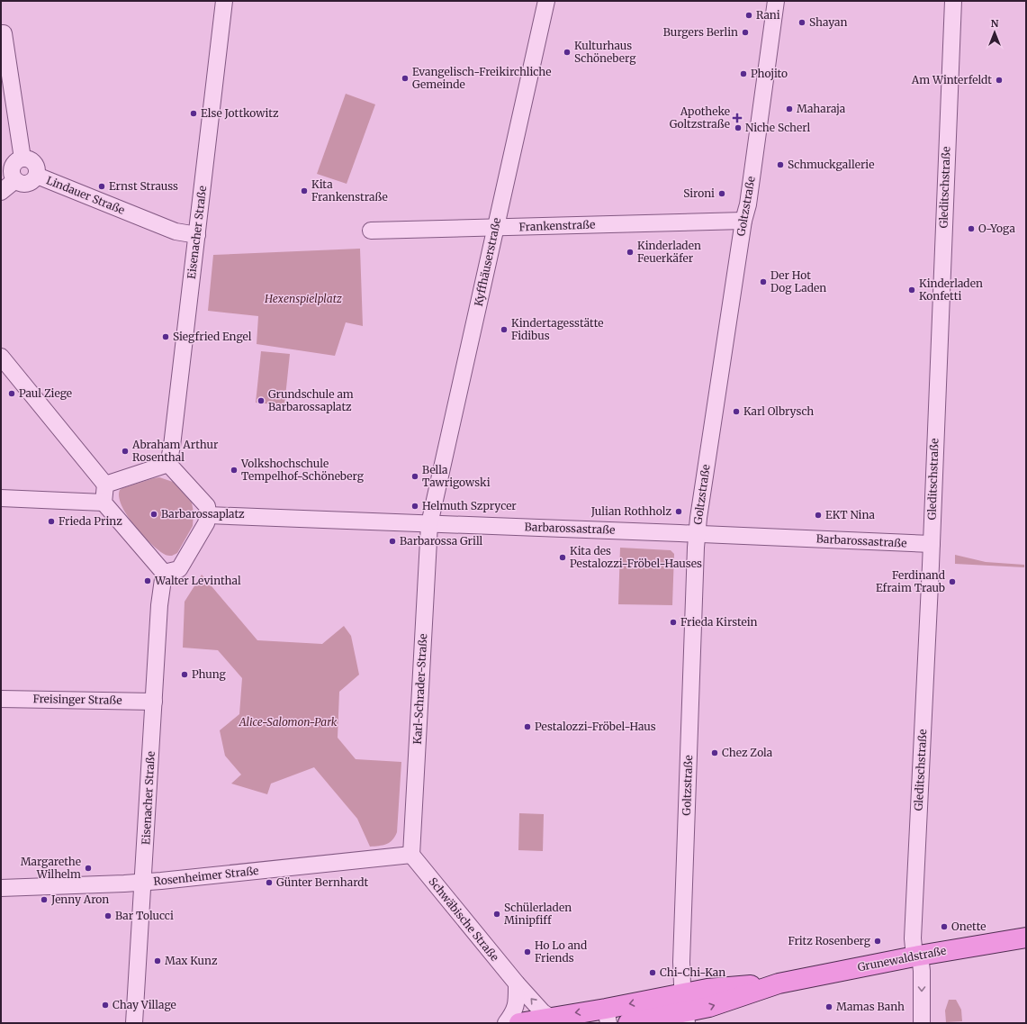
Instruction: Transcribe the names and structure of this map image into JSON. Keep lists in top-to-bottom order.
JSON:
{
  "streets": {
    "main road": ["Grunewaldstraße"],
    "street": [
      "Gleditschstraße",
      "Lindauer Straße",
      "Goltzstraße",
      "Frankenstraße",
      "Eisenacher Straße",
      "Kyffhäuserstraße",
      "Barbarossastraße",
      "Karl-Schrader-Straße",
      "Freisinger Straße",
      "Rosenheimer Straße",
      "Schwäbische Straße"
    ]
  },
  "crossings": [
    ["Gleditschstraße", "Barbarossastraße"],
    ["Gleditschstraße", "Grunewaldstraße"],
    ["Lindauer Straße", "Eisenacher Straße"],
    ["Goltzstraße", "Frankenstraße"],
    ["Goltzstraße", "Barbarossastraße"],
    ["Goltzstraße", "Grunewaldstraße"],
    ["Frankenstraße", "Kyffhäuserstraße"],
    ["Eisenacher Straße", "Freisinger Straße"],
    ["Eisenacher Straße", "Rosenheimer Straße"],
    ["Kyffhäuserstraße", "Barbarossastraße"],
    ["Kyffhäuserstraße", "Karl-Schrader-Straße"],
    ["Barbarossastraße", "Karl-Schrader-Straße"],
    ["Karl-Schrader-Straße", "Rosenheimer Straße"],
    ["Karl-Schrader-Straße", "Schwäbische Straße"],
    ["Rosenheimer Straße", "Schwäbische Straße"],
    ["Schwäbische Straße", "Grunewaldstraße"]
  ],
  "parks": ["Hexenspielplatz", "Alice-Salomon-Park"],
  "places": {
    "other": [
      "Rani",
      "Shayan",
      "Burgers Berlin",
      "Kulturhaus Schöneberg",
      "Phojito",
      "Evangelisch-Freikirchliche Gemeinde",
      "Am Winterfeldt",
      "Maharaja",
      "Else Jottkowitz",
      "Niche Scherl",
      "Schmuckgallerie",
      "Ernst Strauss",
      "Kita Frankenstraße",
      "Sironi",
      "O-Yoga",
      "Kinderladen Feuerkäfer",
      "Der Hot Dog Laden",
      "Kinderladen Konfetti",
      "Kindertagesstätte Fidibus",
      "Siegfried Engel",
      "Paul Ziege",
      "Grundschule am Barbarossaplatz",
      "Karl Olbrysch",
      "Abraham Arthur Rosenthal",
      "Volkshochschule Tempelhof-Schöneberg",
      "Bella Tawrigowski",
      "Helmuth Szprycer",
      "Julian Rothholz",
      "Barbarossaplatz",
      "EKT Nina",
      "Frieda Prinz",
      "Barbarossa Grill",
      "Kita des Pestalozzi-Fröbel-Hauses",
      "Walter Levinthal",
      "Ferdinand Efraim Traub",
      "Frieda Kirstein",
      "Phung",
      "Pestalozzi-Fröbel-Haus",
      "Chez Zola",
      "Margarethe Wilhelm",
      "Günter Bernhardt",
      "Jenny Aron",
      "Schülerladen Minipfiff",
      "Bar Tolucci",
      "Onette",
      "Fritz Rosenberg",
      "Ho Lo and Friends",
      "Max Kunz",
      "Chi-Chi-Kan",
      "Chay Village",
      "Mamas Banh"
    ],
    "health": ["Apotheke Goltzstraße"]
  },
  "north": "top"
}
